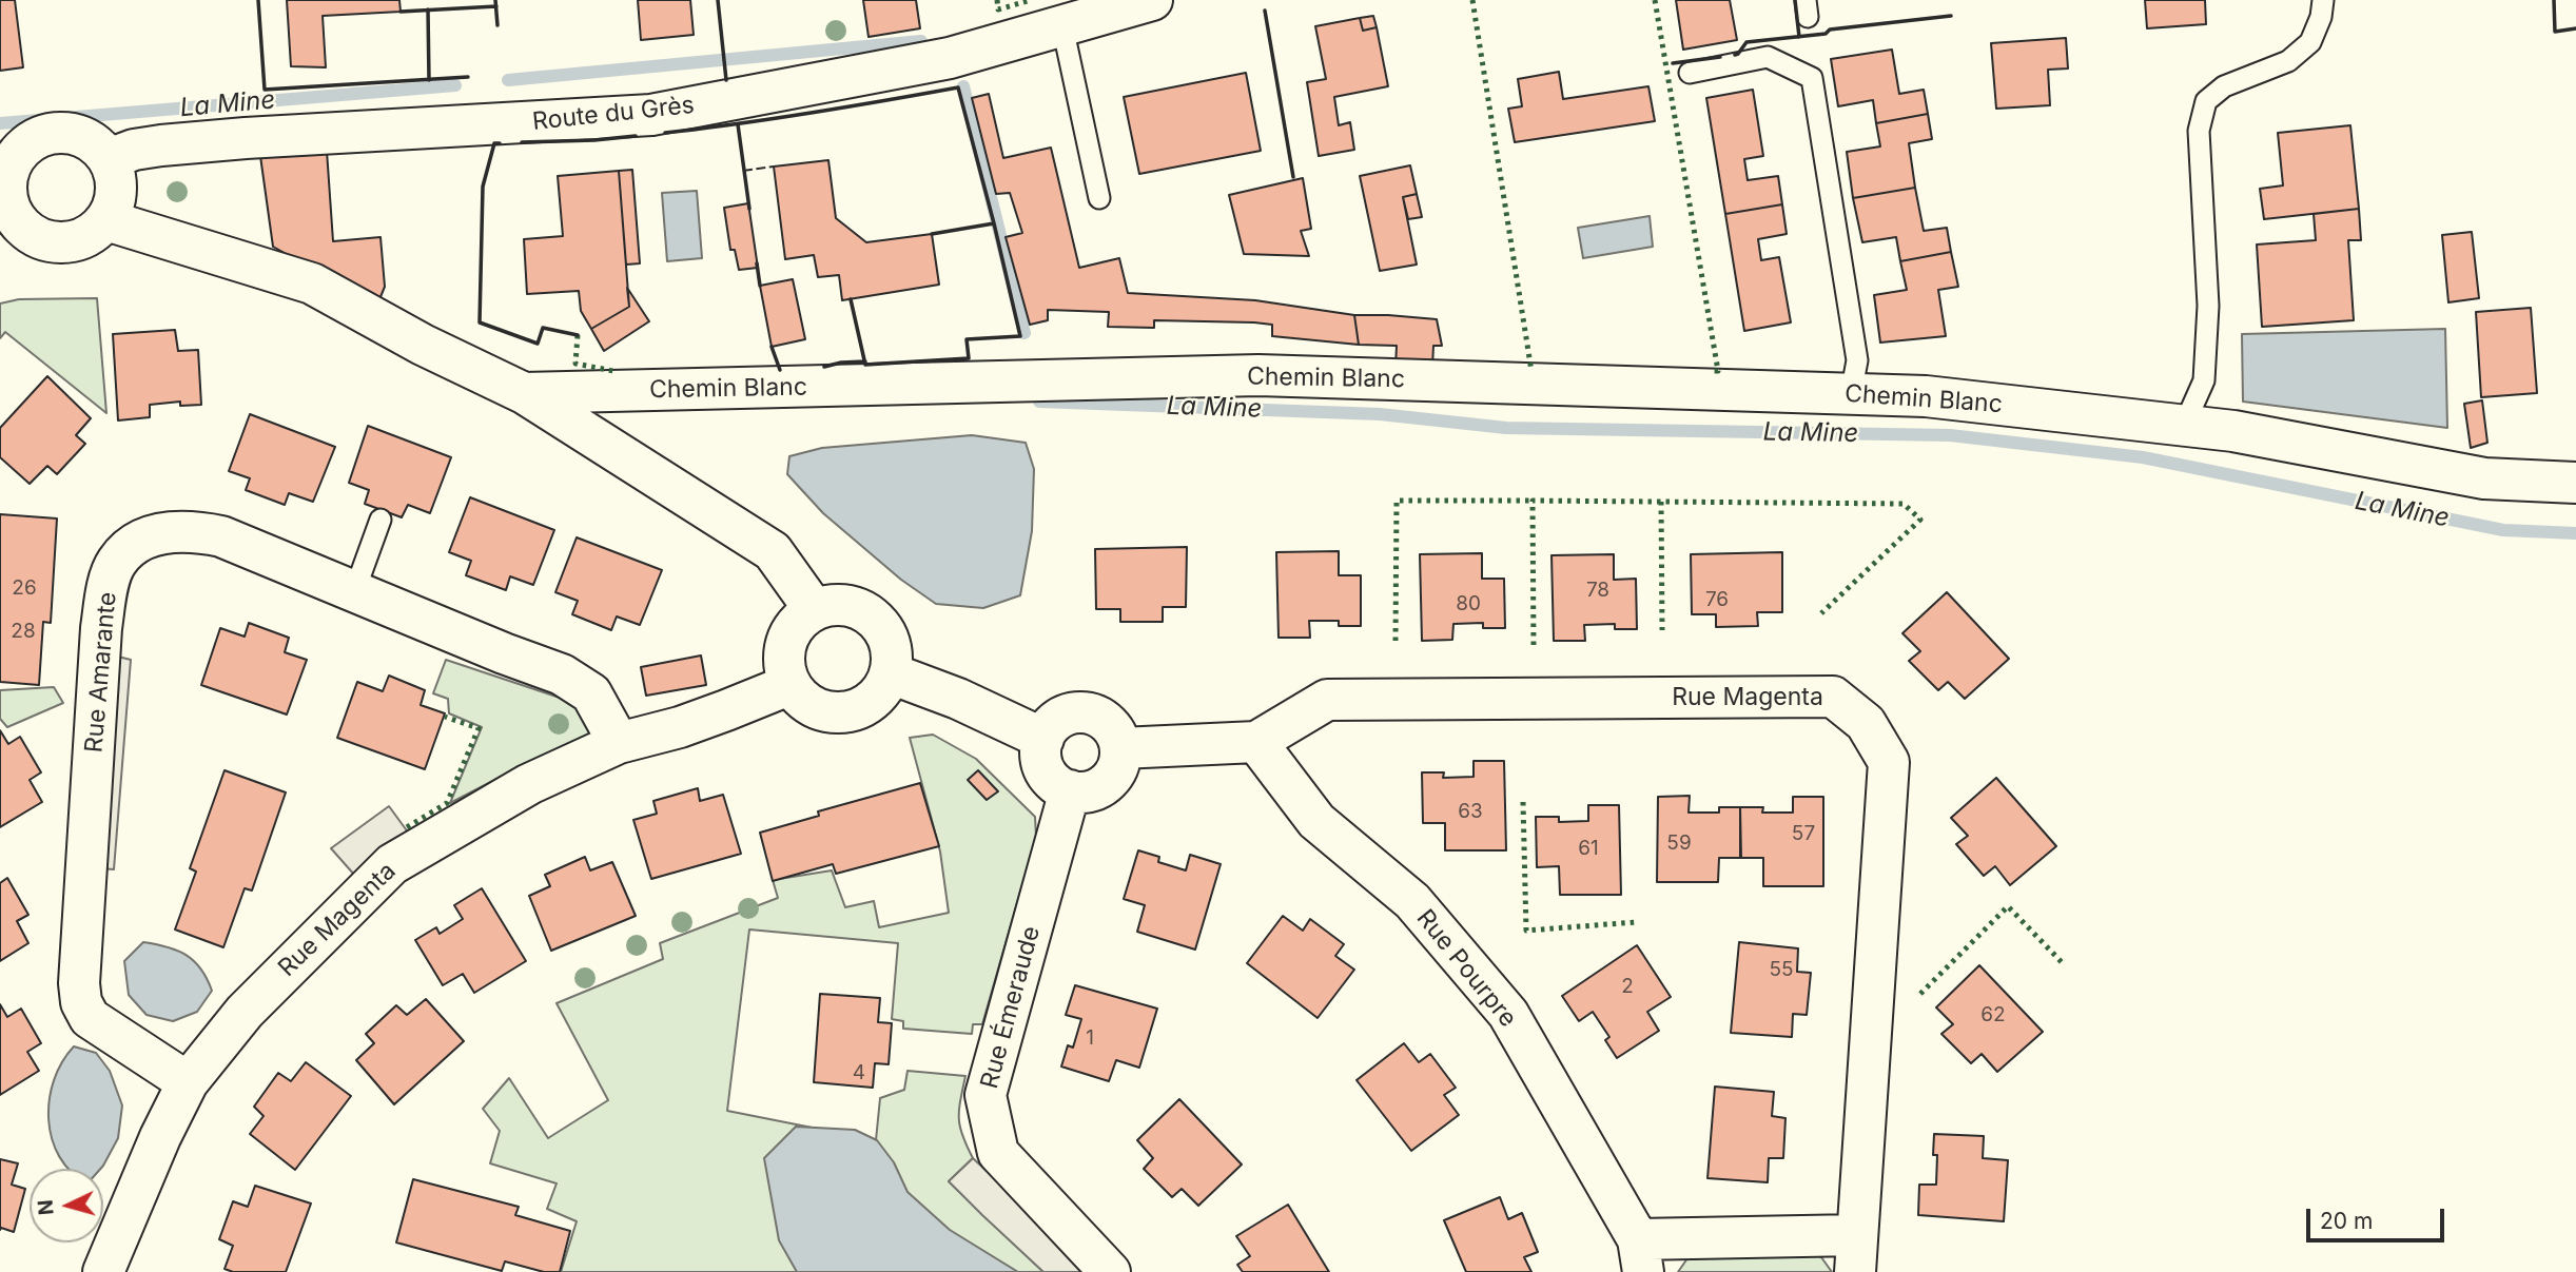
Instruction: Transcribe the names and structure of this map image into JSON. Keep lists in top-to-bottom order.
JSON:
{
  "streets": {
    "street": [
      "Route du Grès",
      "Chemin Blanc",
      "Rue Amarante",
      "Rue Magenta",
      "Rue Pourpre",
      "Rue Émeraude"
    ]
  },
  "crossings": [
    ["Route du Grès", "Chemin Blanc"],
    ["Rue Amarante", "Rue Magenta"],
    ["Rue Magenta", "Rue Pourpre"],
    ["Rue Magenta", "Rue Émeraude"]
  ],
  "water": ["La Mine"],
  "house_numbers": [
    "26",
    "78",
    "76",
    "80",
    "28",
    "63",
    "57",
    "59",
    "61",
    "55",
    "2",
    "62",
    "1",
    "4"
  ],
  "scale_bar": "20 m",
  "north": "left"
}
